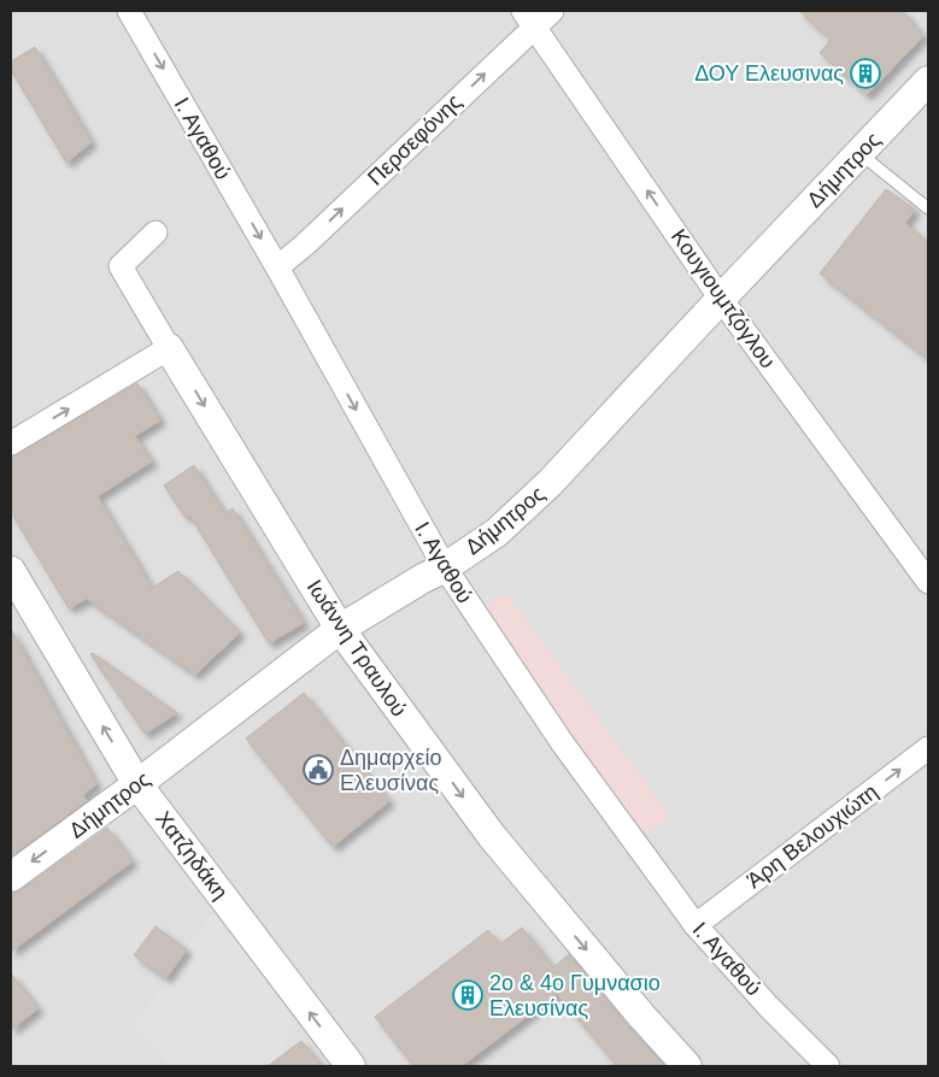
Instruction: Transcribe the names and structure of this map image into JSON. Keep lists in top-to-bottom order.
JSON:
{
  "streets": {
    "street": [
      "Ι. Αγαθού",
      "Περσεφόνης",
      "Δήμητρος",
      "Κουγιουμτζόγλου",
      "Ιωάννη Τραυλού",
      "Άρη Βελουχιώτη",
      "Χατζηδάκη"
    ]
  },
  "crossings": [
    ["Ι. Αγαθού", "Περσεφόνης"],
    ["Ι. Αγαθού", "Δήμητρος"],
    ["Ι. Αγαθού", "Άρη Βελουχιώτη"],
    ["Περσεφόνης", "Κουγιουμτζόγλου"],
    ["Δήμητρος", "Κουγιουμτζόγλου"],
    ["Δήμητρος", "Ιωάννη Τραυλού"],
    ["Δήμητρος", "Χατζηδάκη"]
  ],
  "one_way": [
    "Ι. Αγαθού",
    "Περσεφόνης",
    "Κουγιουμτζόγλου",
    "Ιωάννη Τραυλού",
    "Άρη Βελουχιώτη",
    "Χατζηδάκη"
  ],
  "places": {
    "building": ["ΔΟΥ Ελευσινας", "2ο & 4ο Γυμνασιο Ελευσίνας"],
    "public building": ["Δημαρχείο Ελευσίνας"]
  }
}
